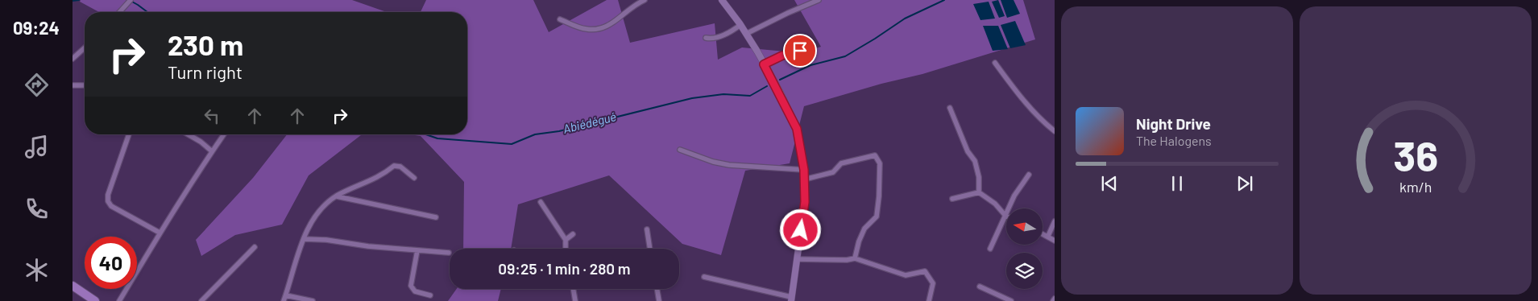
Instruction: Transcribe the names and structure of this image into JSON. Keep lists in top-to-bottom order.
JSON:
{
  "water": ["Abiédégué"],
  "north": "left",
  "page": {
    "tabs": "09:24",
    "turn": ["230 m", "Turn right"],
    "song": ["Night Drive", "The Halogens"],
    "limit": "40",
    "trip": "09:25 · 1 min · 280 m",
    "gauge": ["36", "km/h"]
  }
}
